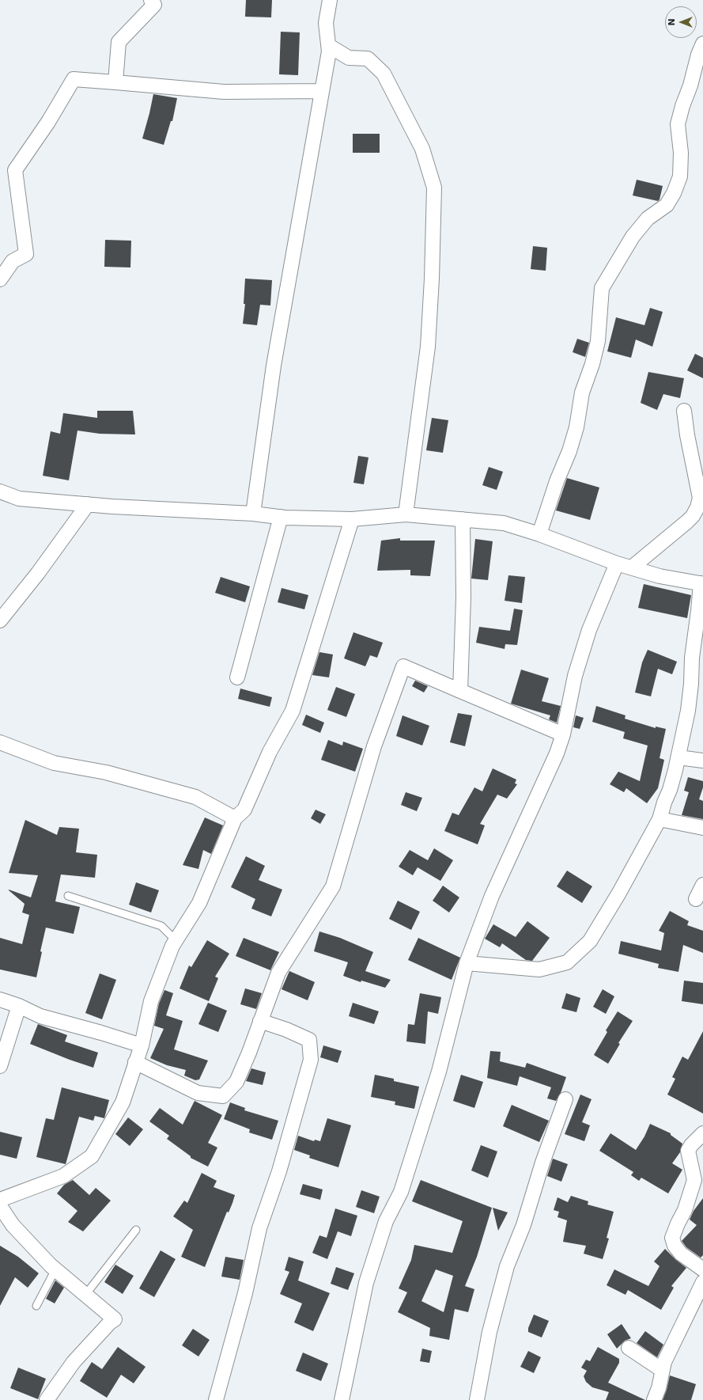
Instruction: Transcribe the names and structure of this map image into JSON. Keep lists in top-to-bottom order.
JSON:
{
  "north": "left"
}
